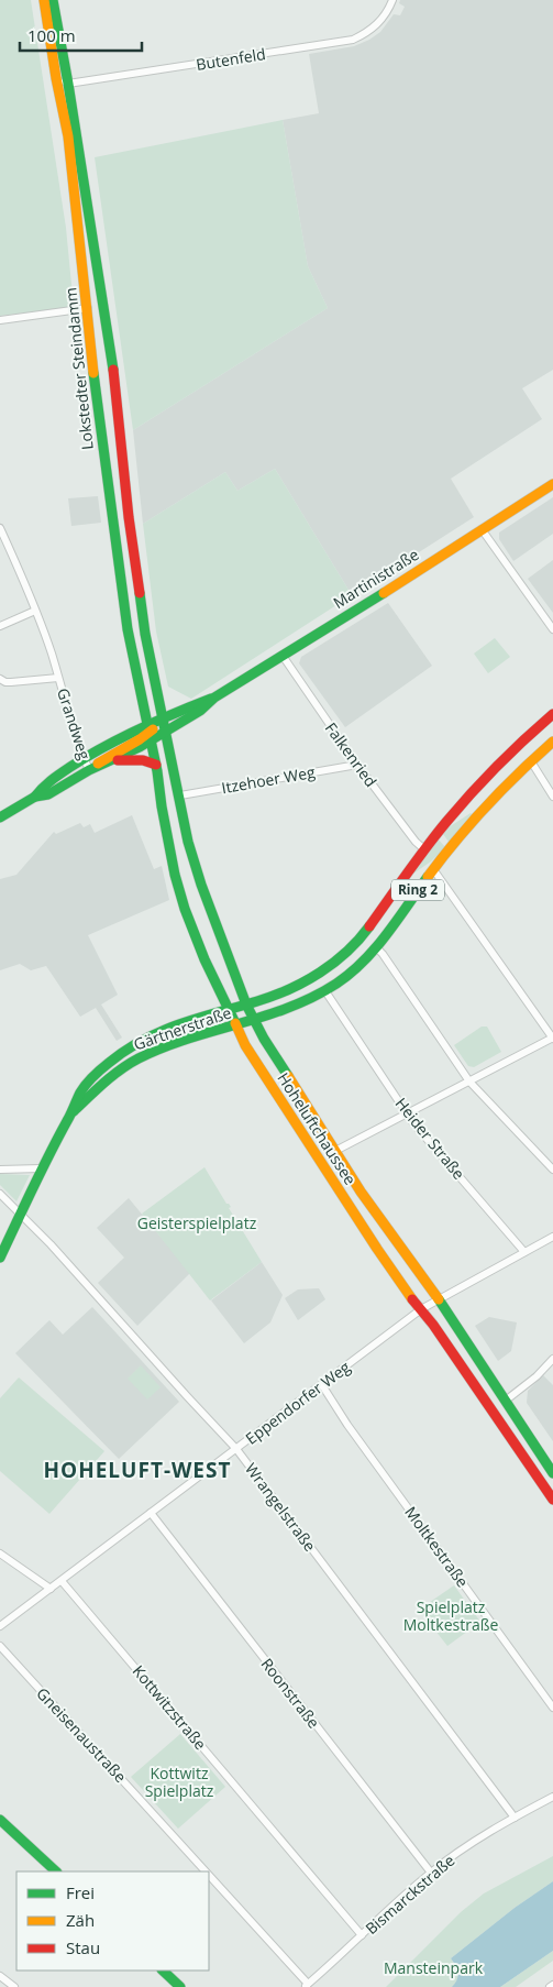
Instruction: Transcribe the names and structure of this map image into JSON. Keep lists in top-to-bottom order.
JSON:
{
  "streets": {
    "main road": [
      "Lokstedter Steindamm",
      "Martinistraße",
      "Ring 2",
      "Gärtnerstraße",
      "Hoheluftchaussee"
    ],
    "street": [
      "Butenfeld",
      "Grandweg",
      "Falkenried",
      "Itzehoer Weg",
      "Heider Straße",
      "Eppendorfer Weg",
      "Wrangelstraße",
      "Moltkestraße",
      "Roonstraße",
      "Kottwitzstraße",
      "Gneisenaustraße",
      "Bismarckstraße"
    ]
  },
  "crossings": [
    ["Butenfeld", "Lokstedter Steindamm"],
    ["Lokstedter Steindamm", "Martinistraße"],
    ["Lokstedter Steindamm", "Hoheluftchaussee"],
    ["Martinistraße", "Falkenried"],
    ["Martinistraße", "Hoheluftchaussee"],
    ["Falkenried", "Itzehoer Weg"],
    ["Falkenried", "Ring 2"],
    ["Itzehoer Weg", "Hoheluftchaussee"],
    ["Ring 2", "Gärtnerstraße"],
    ["Ring 2", "Hoheluftchaussee"],
    ["Ring 2", "Heider Straße"],
    ["Gärtnerstraße", "Hoheluftchaussee"],
    ["Gärtnerstraße", "Wrangelstraße"],
    ["Hoheluftchaussee", "Eppendorfer Weg"],
    ["Heider Straße", "Eppendorfer Weg"],
    ["Eppendorfer Weg", "Wrangelstraße"],
    ["Eppendorfer Weg", "Moltkestraße"],
    ["Eppendorfer Weg", "Roonstraße"],
    ["Eppendorfer Weg", "Kottwitzstraße"],
    ["Wrangelstraße", "Bismarckstraße"],
    ["Roonstraße", "Bismarckstraße"],
    ["Kottwitzstraße", "Bismarckstraße"],
    ["Gneisenaustraße", "Bismarckstraße"]
  ],
  "districts": ["HOHELUFT-WEST"],
  "parks": [
    "Geisterspielplatz",
    "Spielplatz Moltkestraße",
    "Kottwitz Spielplatz",
    "Mansteinpark"
  ],
  "legend": ["Frei", "Zäh", "Stau"],
  "scale_bar": "100 m"
}
